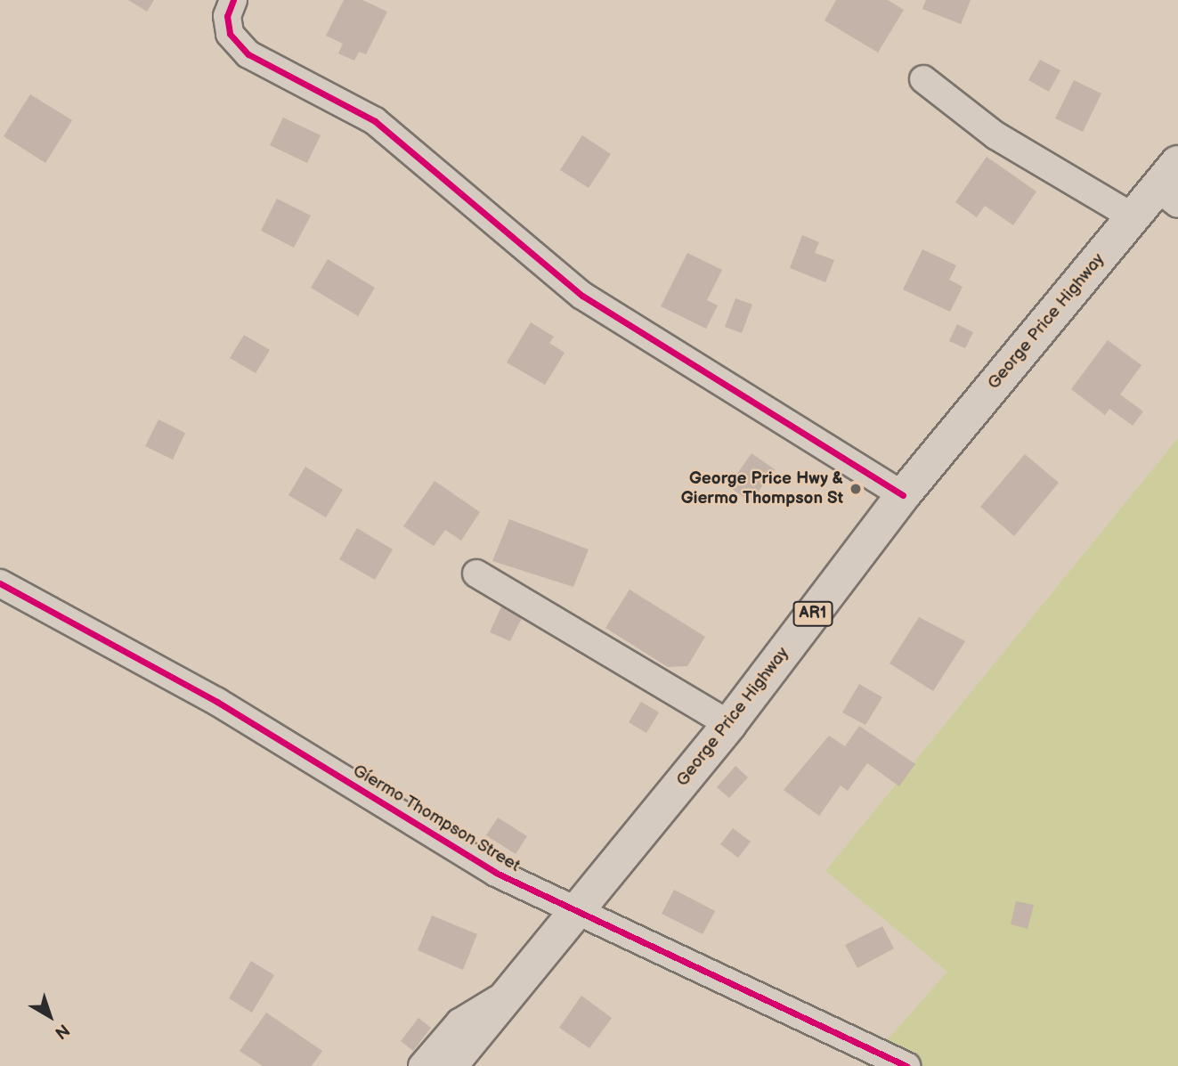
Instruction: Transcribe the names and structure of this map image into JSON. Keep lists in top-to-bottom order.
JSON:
{
  "streets": {
    "highway": ["George Price Highway", "AR1"],
    "street": ["Gíermo Thompson Street"]
  },
  "crossings": [
    ["George Price Highway", "Gíermo Thompson Street"]
  ],
  "places": ["George Price Hwy & Giermo Thompson St"],
  "north": "bottom right"
}
